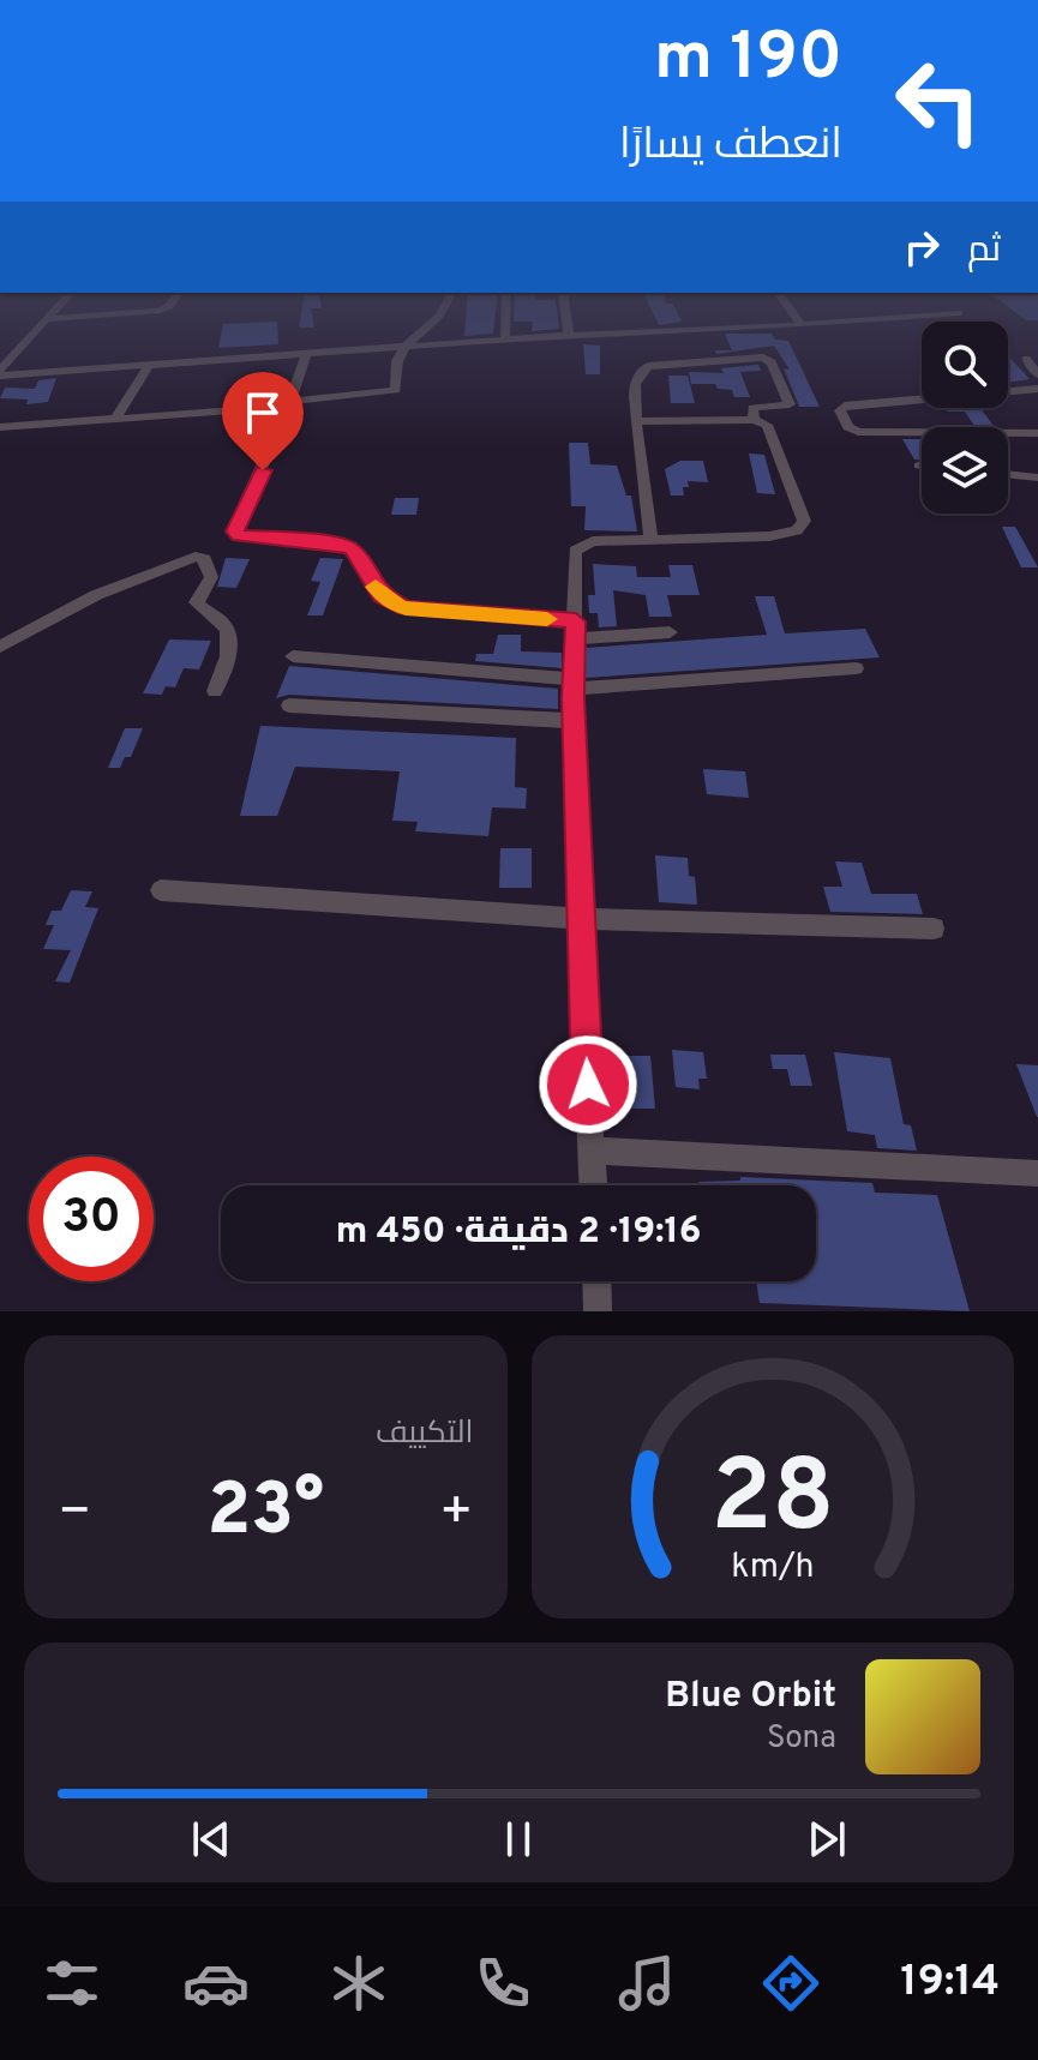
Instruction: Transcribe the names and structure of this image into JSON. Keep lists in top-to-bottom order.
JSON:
{
  "page": {
    "turn": ["190 m", "انعطف يسارًا"],
    "then": "ثم",
    "limit": "30",
    "trip": "19:16 · 2 دقيقة · 450 m",
    "tile": "التكييف",
    "heat": ["−", "23°", "+"],
    "song": ["Blue Orbit", "Sona"],
    "tabs": "19:14",
    "gauge": ["28", "km/h"]
  }
}
